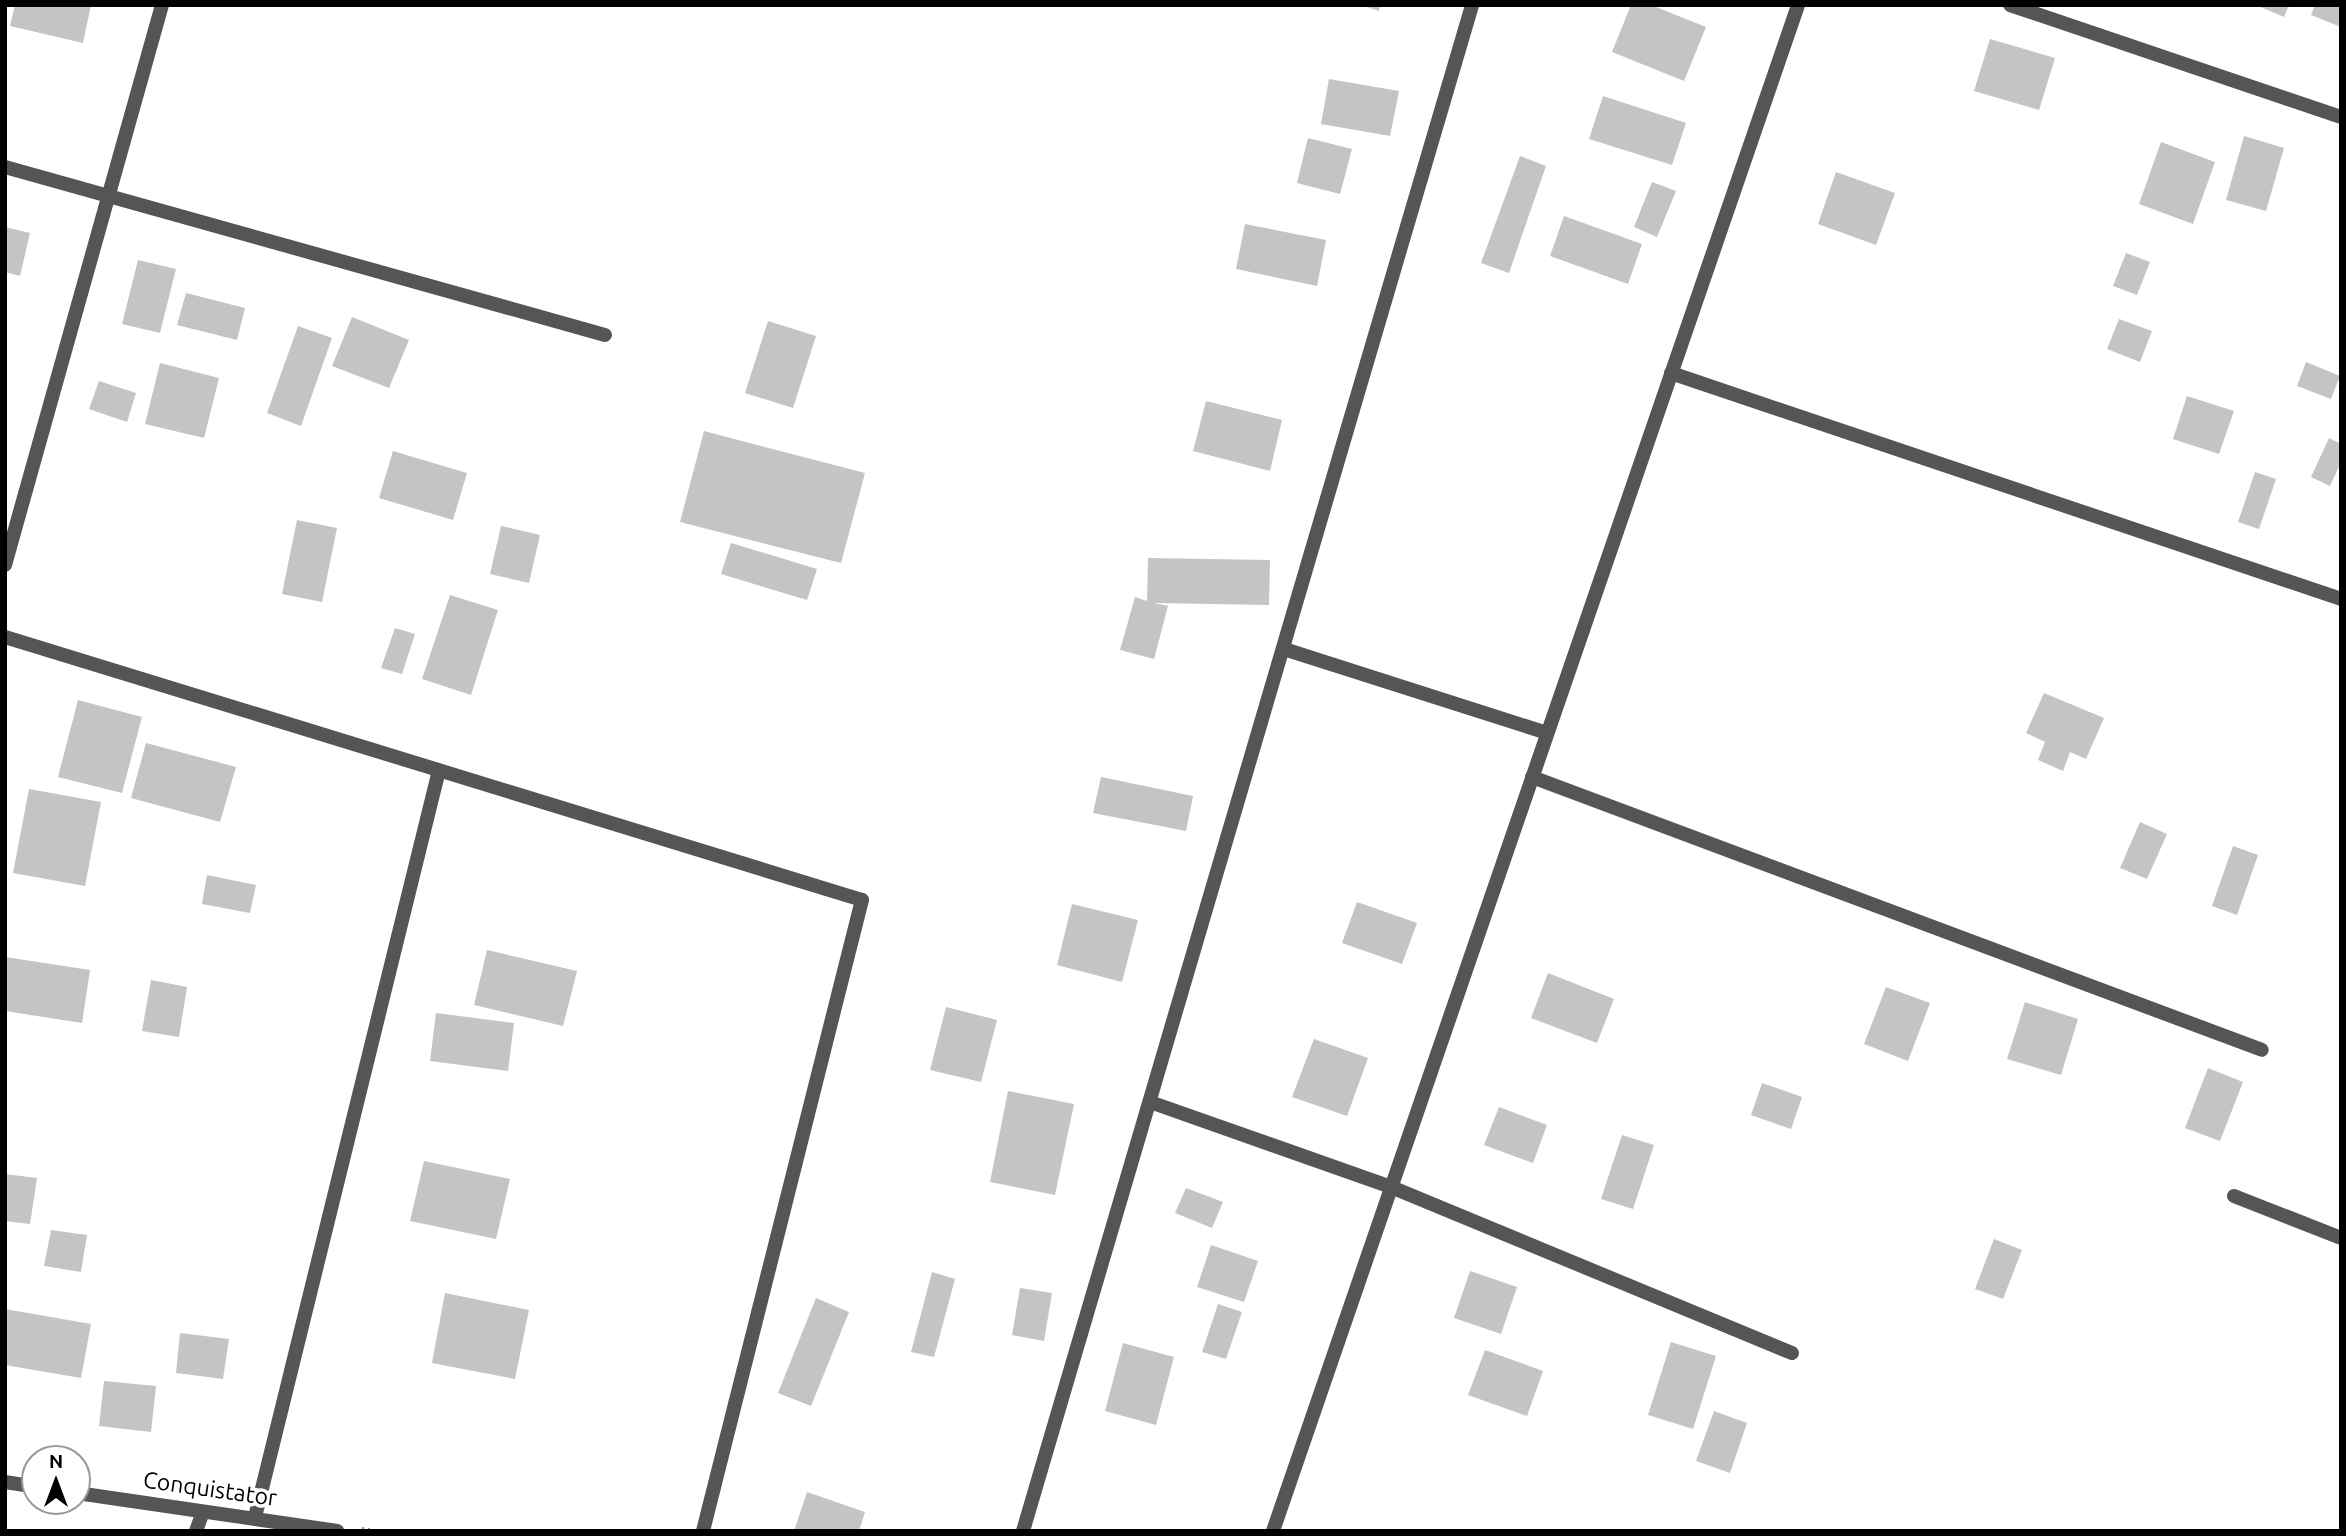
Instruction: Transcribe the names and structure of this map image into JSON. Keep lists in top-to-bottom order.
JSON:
{
  "streets": {
    "street": ["Conquistator"]
  },
  "north": "top"
}
